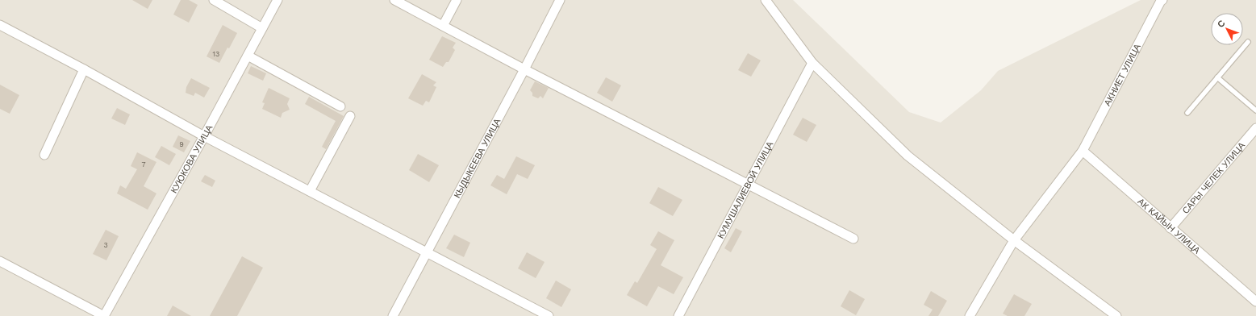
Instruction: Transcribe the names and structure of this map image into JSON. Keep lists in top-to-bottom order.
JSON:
{
  "streets": {
    "street": [
      "АКНИЕТ УЛИЦА",
      "КУЮКОВА УЛИЦА",
      "КЫДЫКЕЕВА УЛИЦА",
      "САРЫ ЧЕЛЕК УЛИЦА",
      "КУМУШАЛИЕВОЙ УЛИЦА",
      "АК КАЙЫН УЛИЦА"
    ]
  },
  "crossings": [
    ["АКНИЕТ УЛИЦА", "АК КАЙЫН УЛИЦА"],
    ["САРЫ ЧЕЛЕК УЛИЦА", "АК КАЙЫН УЛИЦА"]
  ],
  "house_numbers": [
    "13",
    "9",
    "7",
    "3"
  ],
  "north": "top left"
}
